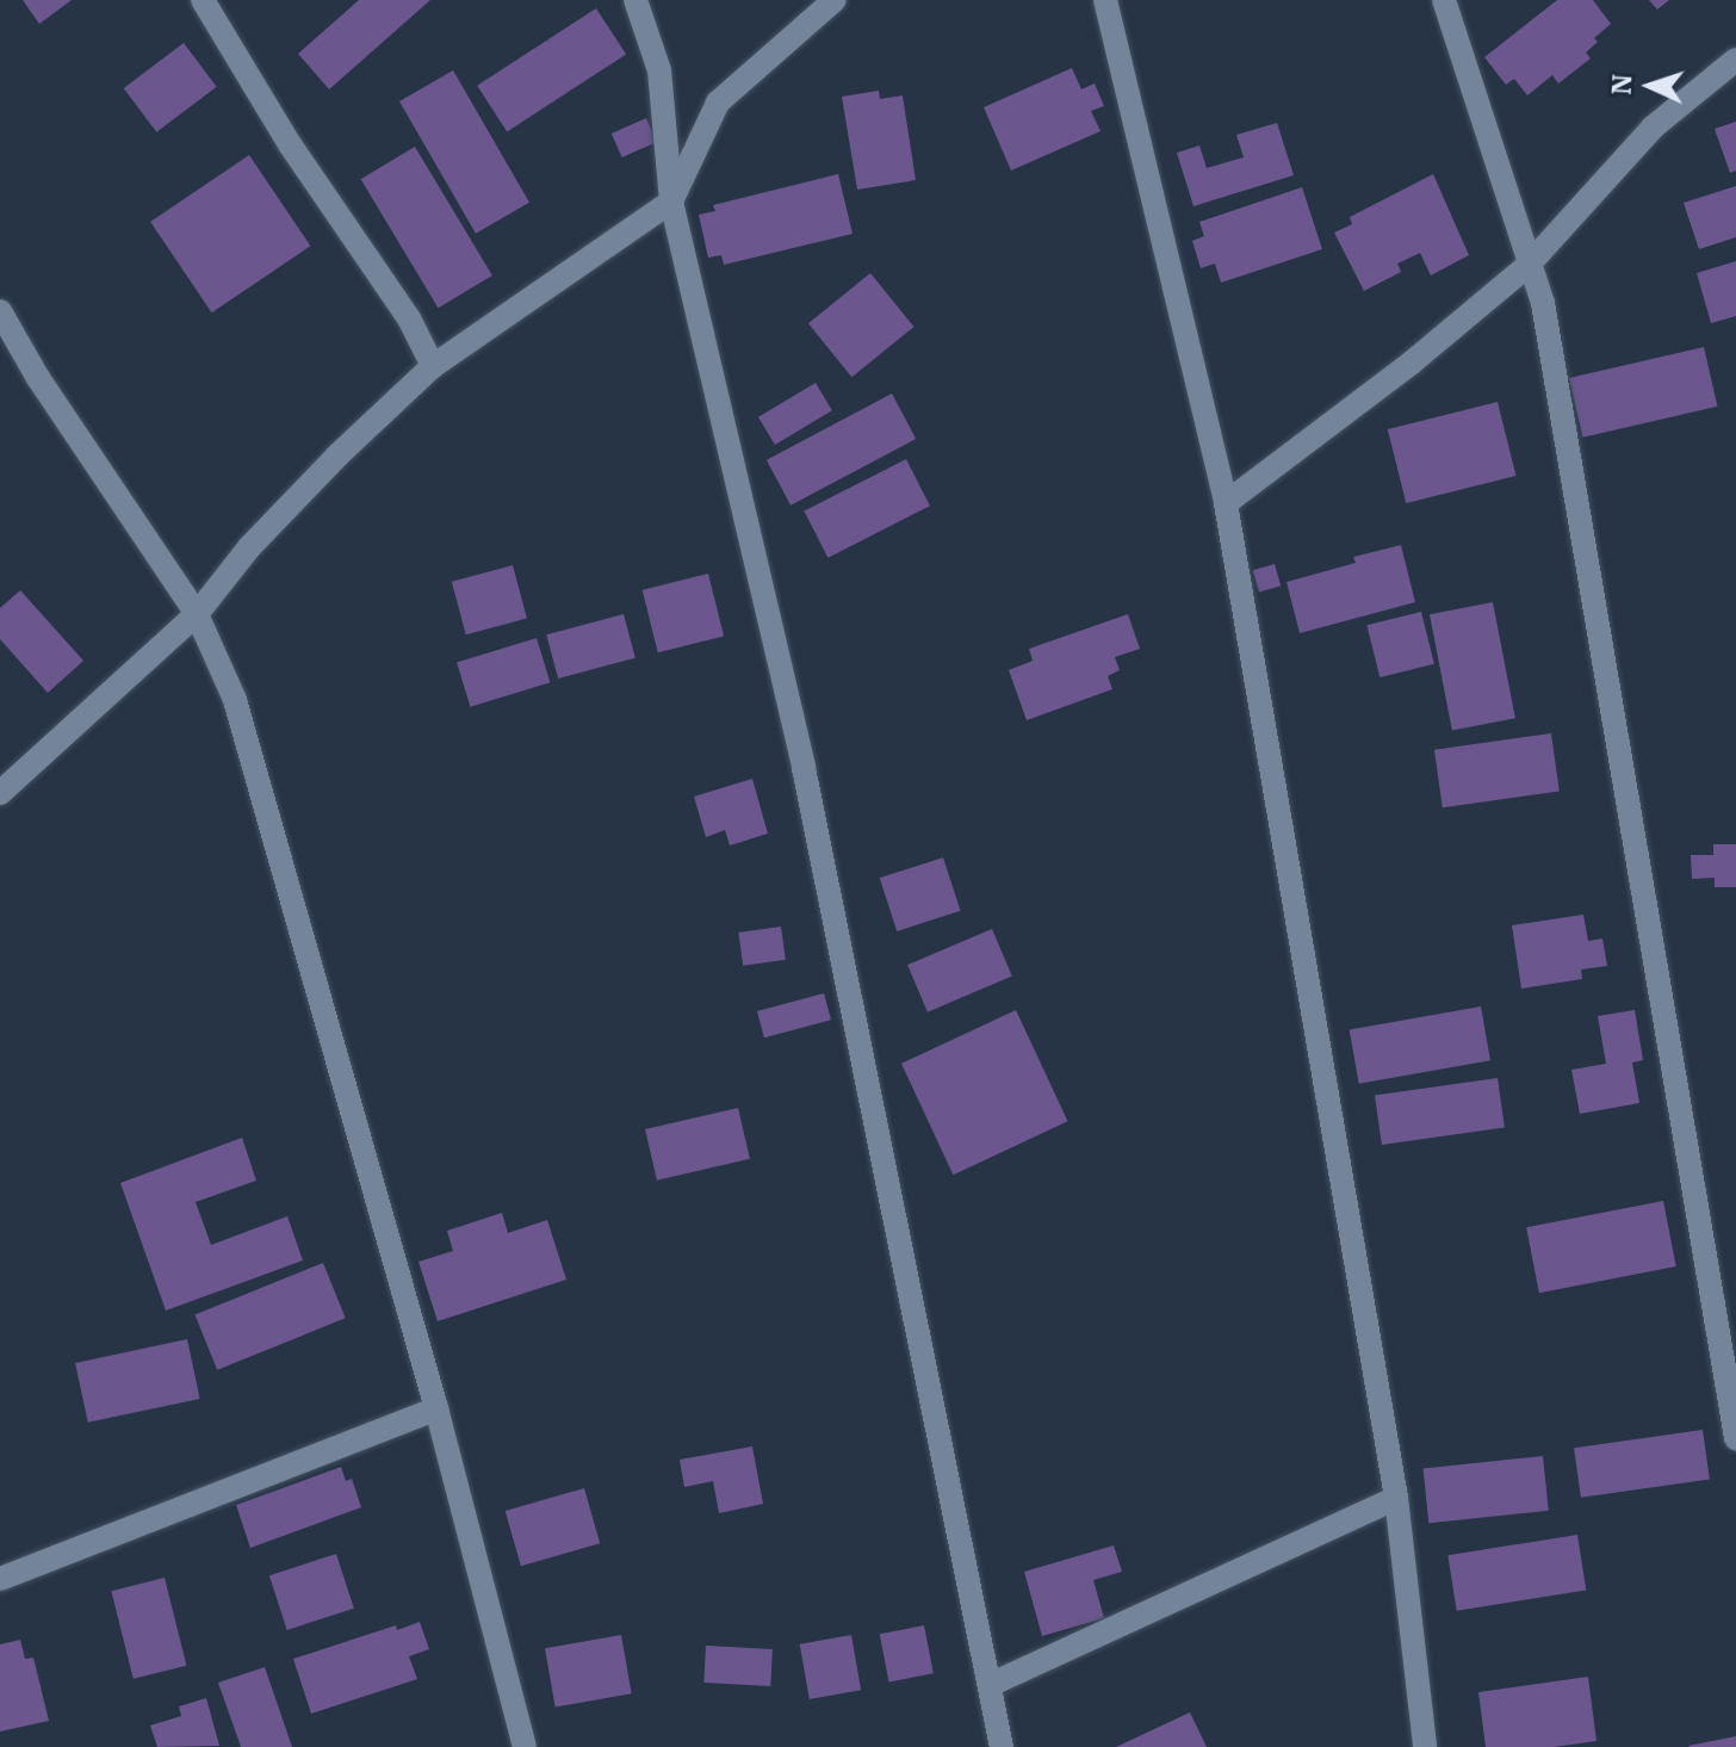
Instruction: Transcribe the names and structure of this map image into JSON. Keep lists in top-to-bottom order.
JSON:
{
  "north": "left"
}
